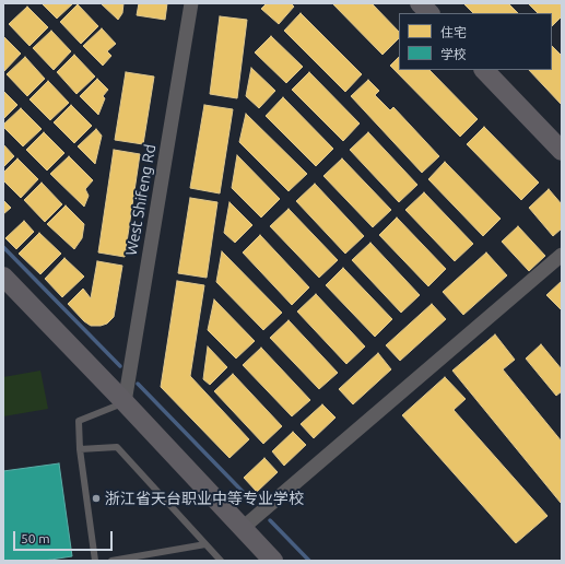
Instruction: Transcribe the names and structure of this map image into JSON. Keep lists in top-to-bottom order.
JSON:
{
  "streets": {
    "street": ["West Shifeng Rd"]
  },
  "places": ["浙江省天台职业中等专业学校"],
  "legend": ["住宅", "学校"],
  "scale_bar": "50 m"
}
